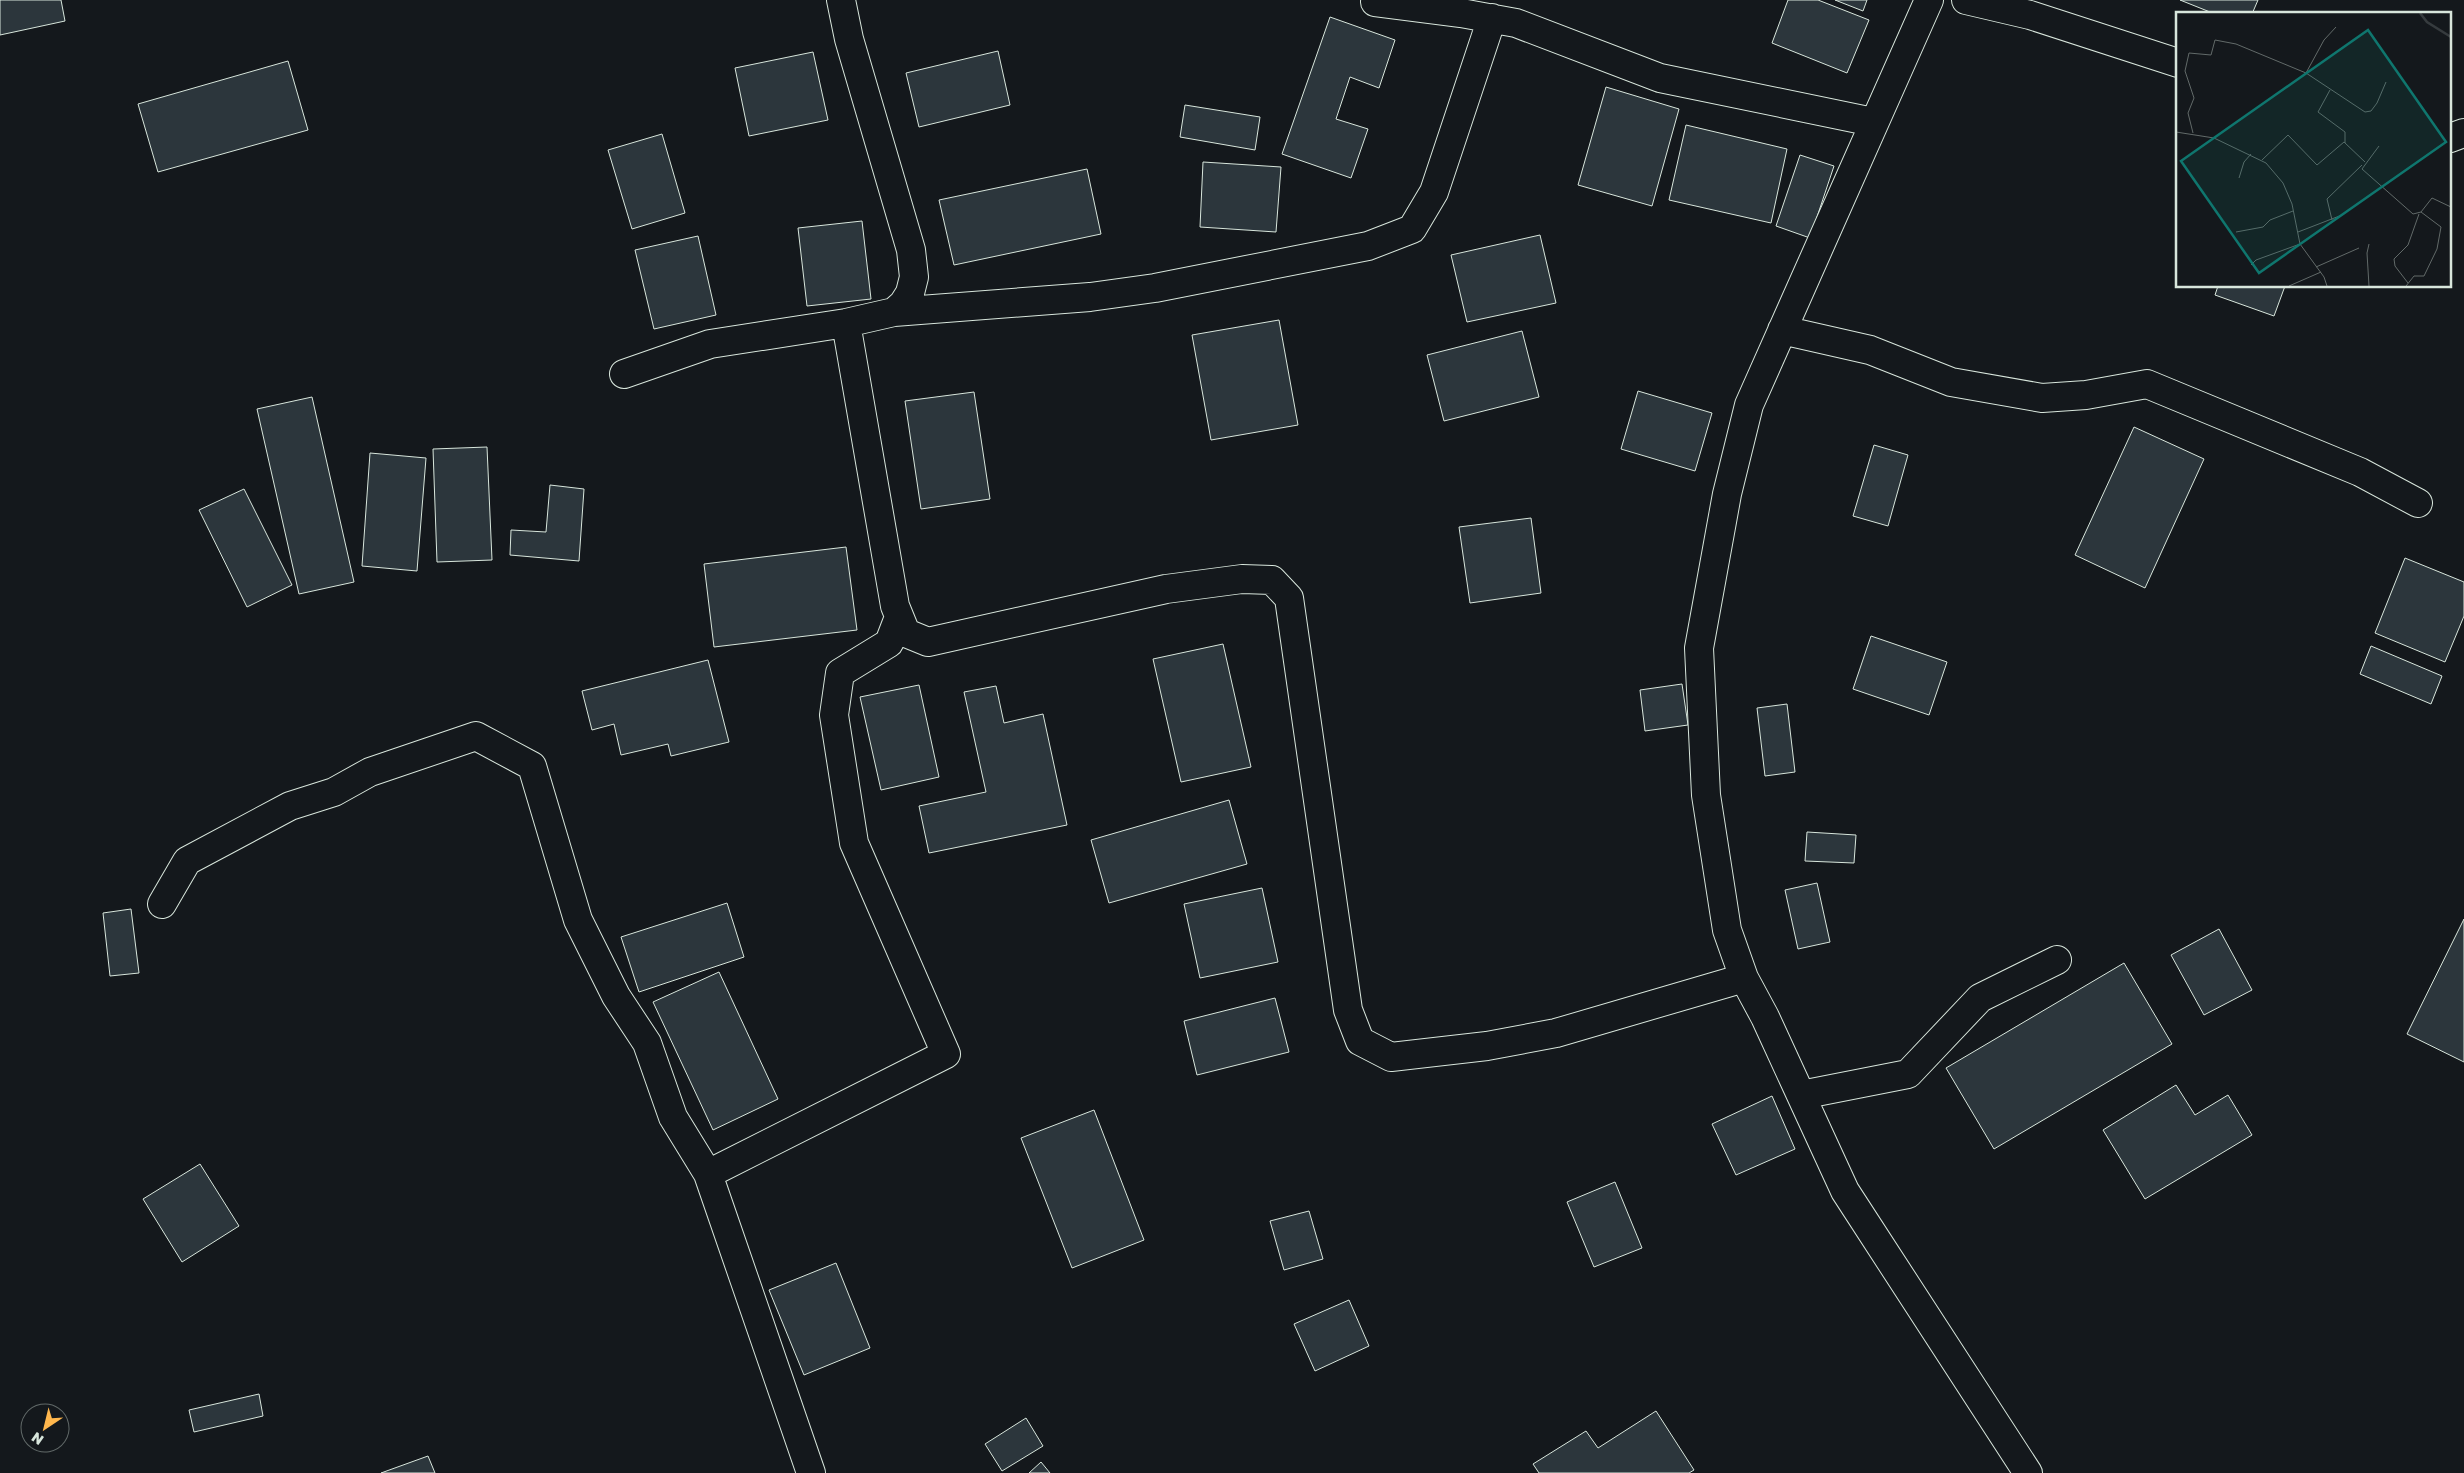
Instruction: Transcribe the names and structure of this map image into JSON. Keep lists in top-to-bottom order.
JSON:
{
  "north": "bottom left"
}
